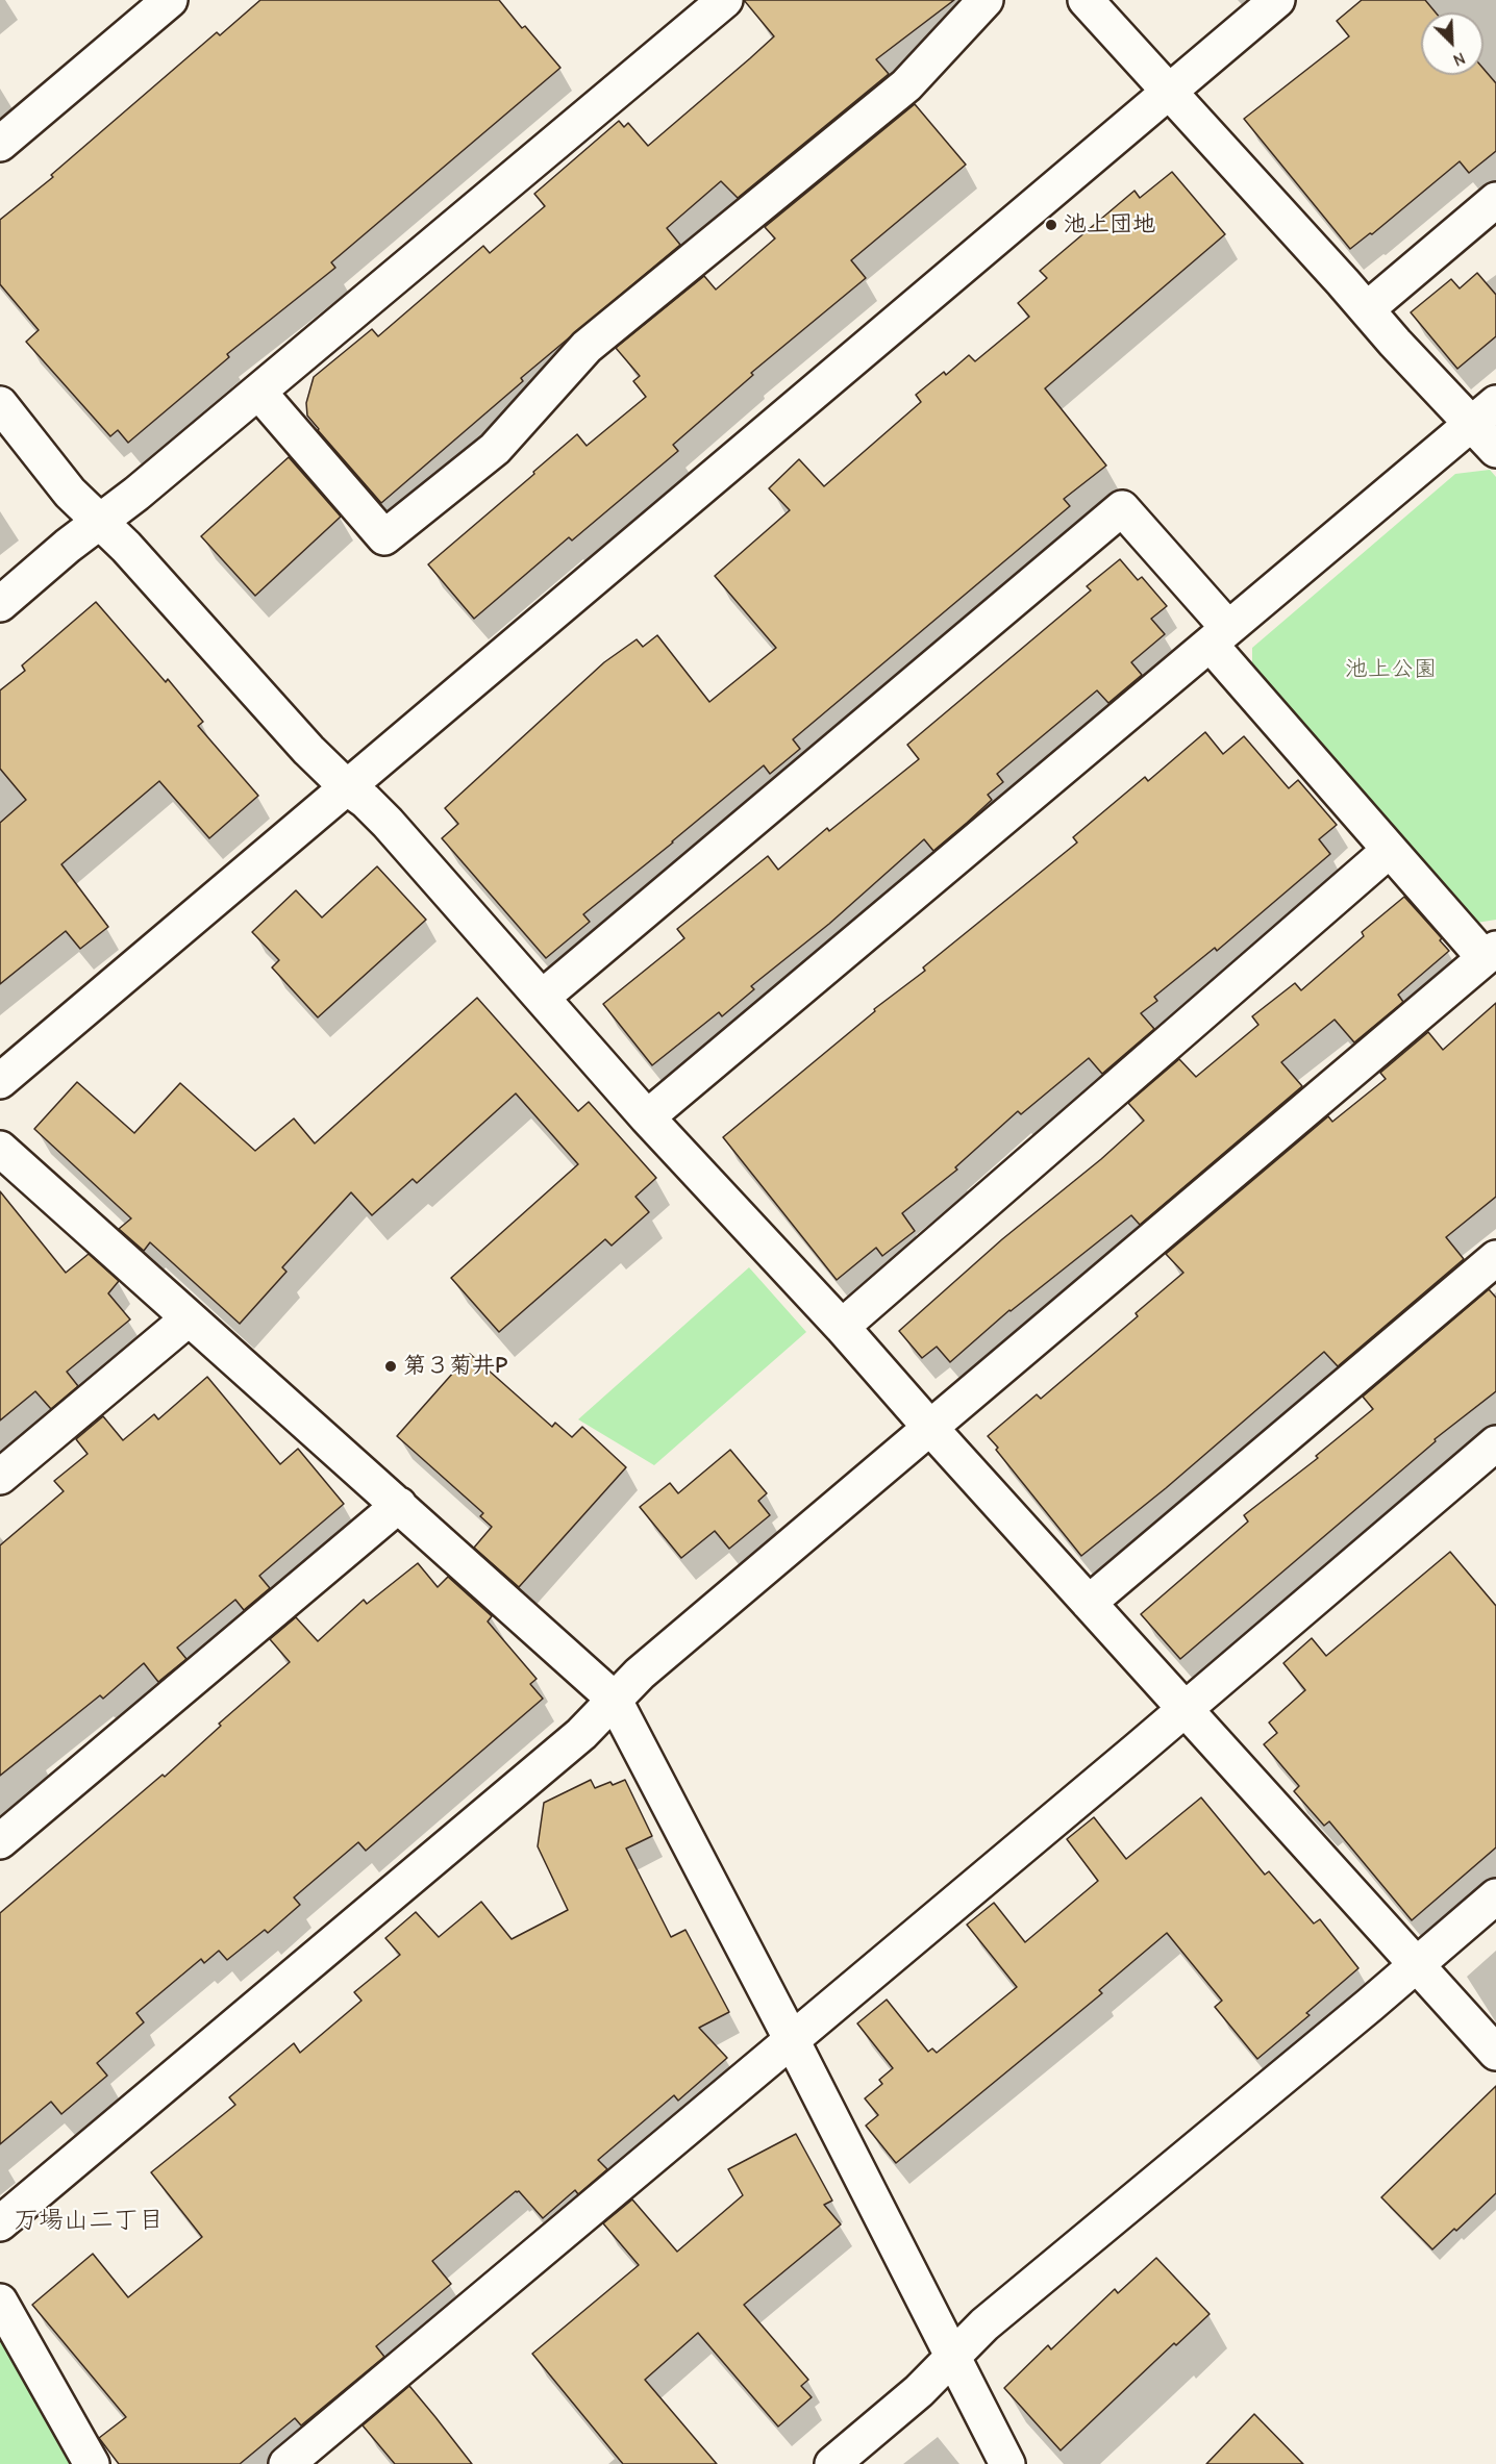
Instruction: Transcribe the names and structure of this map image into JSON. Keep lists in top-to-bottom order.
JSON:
{
  "districts": ["万場山二丁目"],
  "parks": ["池上公園"],
  "places": ["池上団地", "第３菊井P"],
  "north": "bottom right"
}
